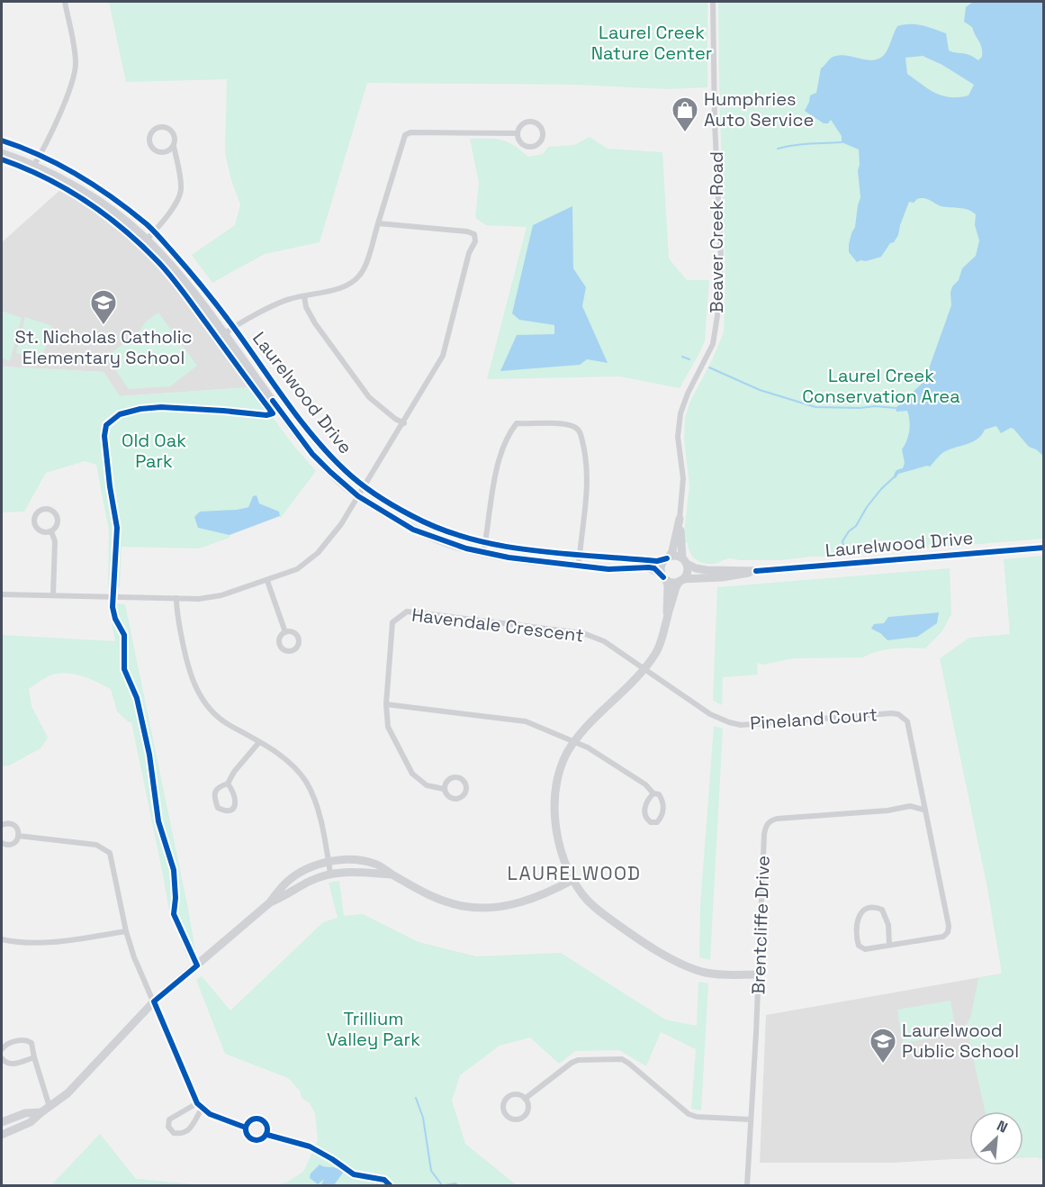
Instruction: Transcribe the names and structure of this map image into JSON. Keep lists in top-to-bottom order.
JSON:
{
  "streets": {
    "street": [
      "Beaver Creek Road",
      "Laurelwood Drive",
      "Havendale Crescent",
      "Pineland Court",
      "Brentcliffe Drive"
    ]
  },
  "crossings": [
    ["Beaver Creek Road", "Laurelwood Drive"],
    ["Havendale Crescent", "Pineland Court"],
    ["Pineland Court", "Brentcliffe Drive"]
  ],
  "districts": ["LAURELWOOD"],
  "parks": [
    "Laurel Creek Nature Center",
    "Laurel Creek Conservation Area",
    "Old Oak Park",
    "Trillium Valley Park"
  ],
  "places": {
    "shop": ["Humphries Auto Service"],
    "school or university": ["St. Nicholas Catholic Elementary School", "Laurelwood Public School"]
  },
  "north": "top right"
}
